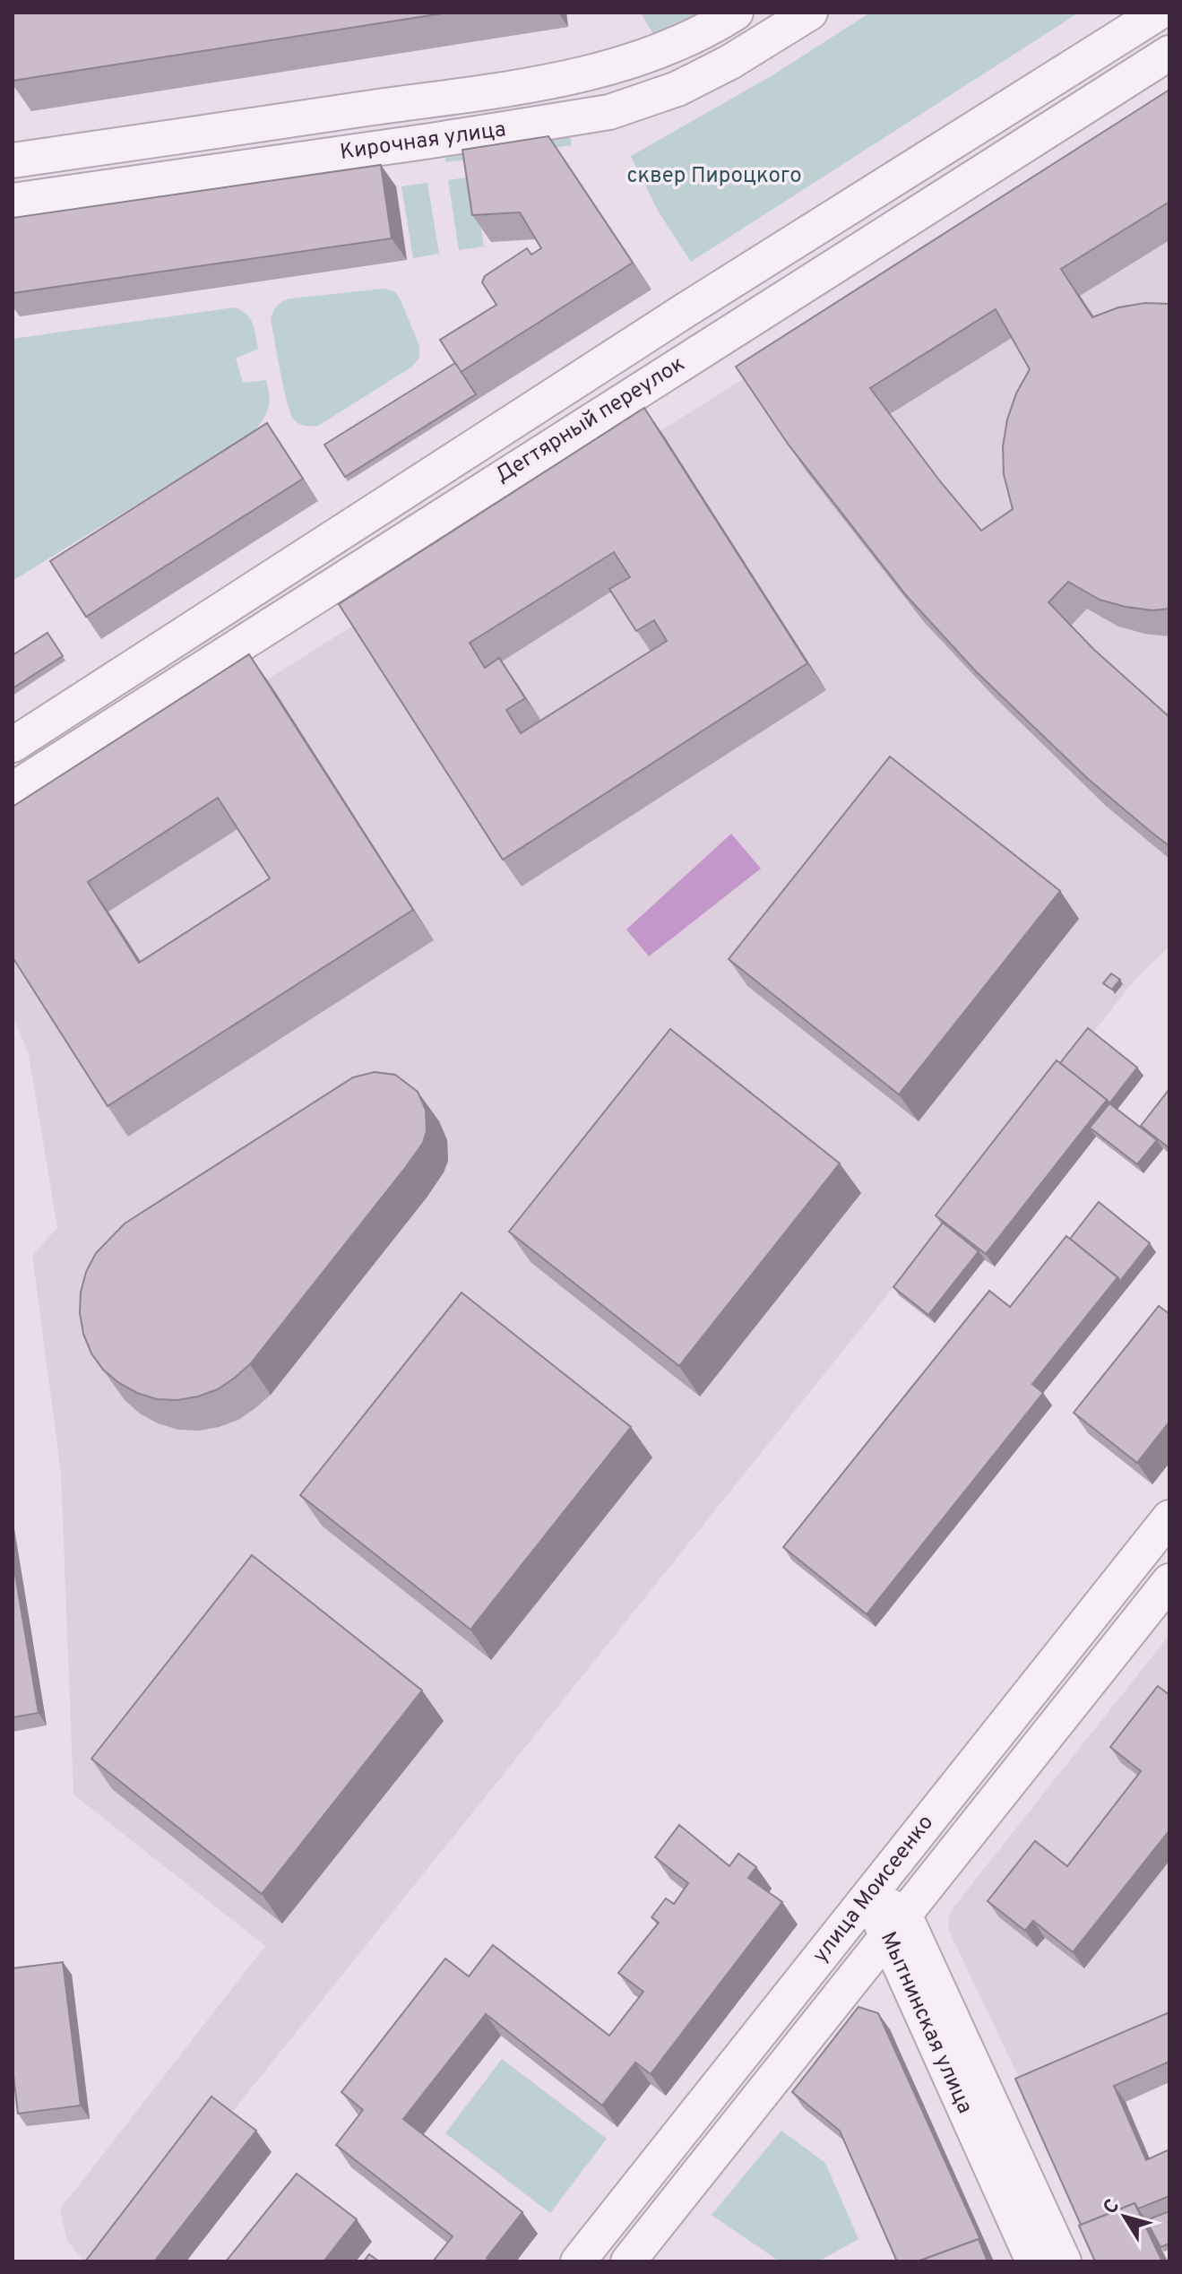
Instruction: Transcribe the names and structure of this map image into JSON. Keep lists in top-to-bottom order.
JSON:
{
  "streets": {
    "street": [
      "Кирочная улица",
      "Дегтярный переулок",
      "улица Моисеенко",
      "Мытнинская улица"
    ]
  },
  "crossings": [
    ["улица Моисеенко", "Мытнинская улица"]
  ],
  "parks": ["сквер Пироцкого"],
  "north": "top left"
}
